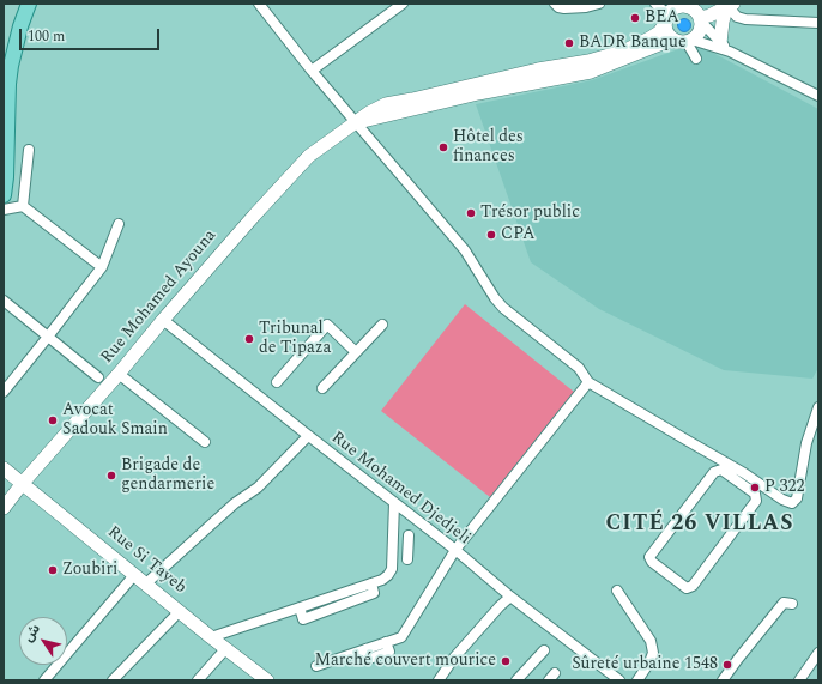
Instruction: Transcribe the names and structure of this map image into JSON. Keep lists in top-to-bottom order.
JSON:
{
  "streets": {
    "main road": ["Rue Mohamed Ayouna", "Rue Si Tayeb"],
    "street": ["Rue Mohamed Djedjeli"]
  },
  "crossings": [
    ["Rue Mohamed Ayouna", "Rue Mohamed Djedjeli"],
    ["Rue Mohamed Ayouna", "Rue Si Tayeb"]
  ],
  "districts": ["CITÉ 26 VILLAS"],
  "places": [
    "BEA",
    "BADR Banque",
    "Hôtel des finances",
    "Trésor public",
    "CPA",
    "Tribunal de Tipaza",
    "Avocat Sadouk Smain",
    "Brigade de gendarmerie",
    "P 322",
    "Zoubiri",
    "Marché couvert mourice",
    "Sûreté urbaine 1548"
  ],
  "scale_bar": "100 m",
  "north": "top left"
}
